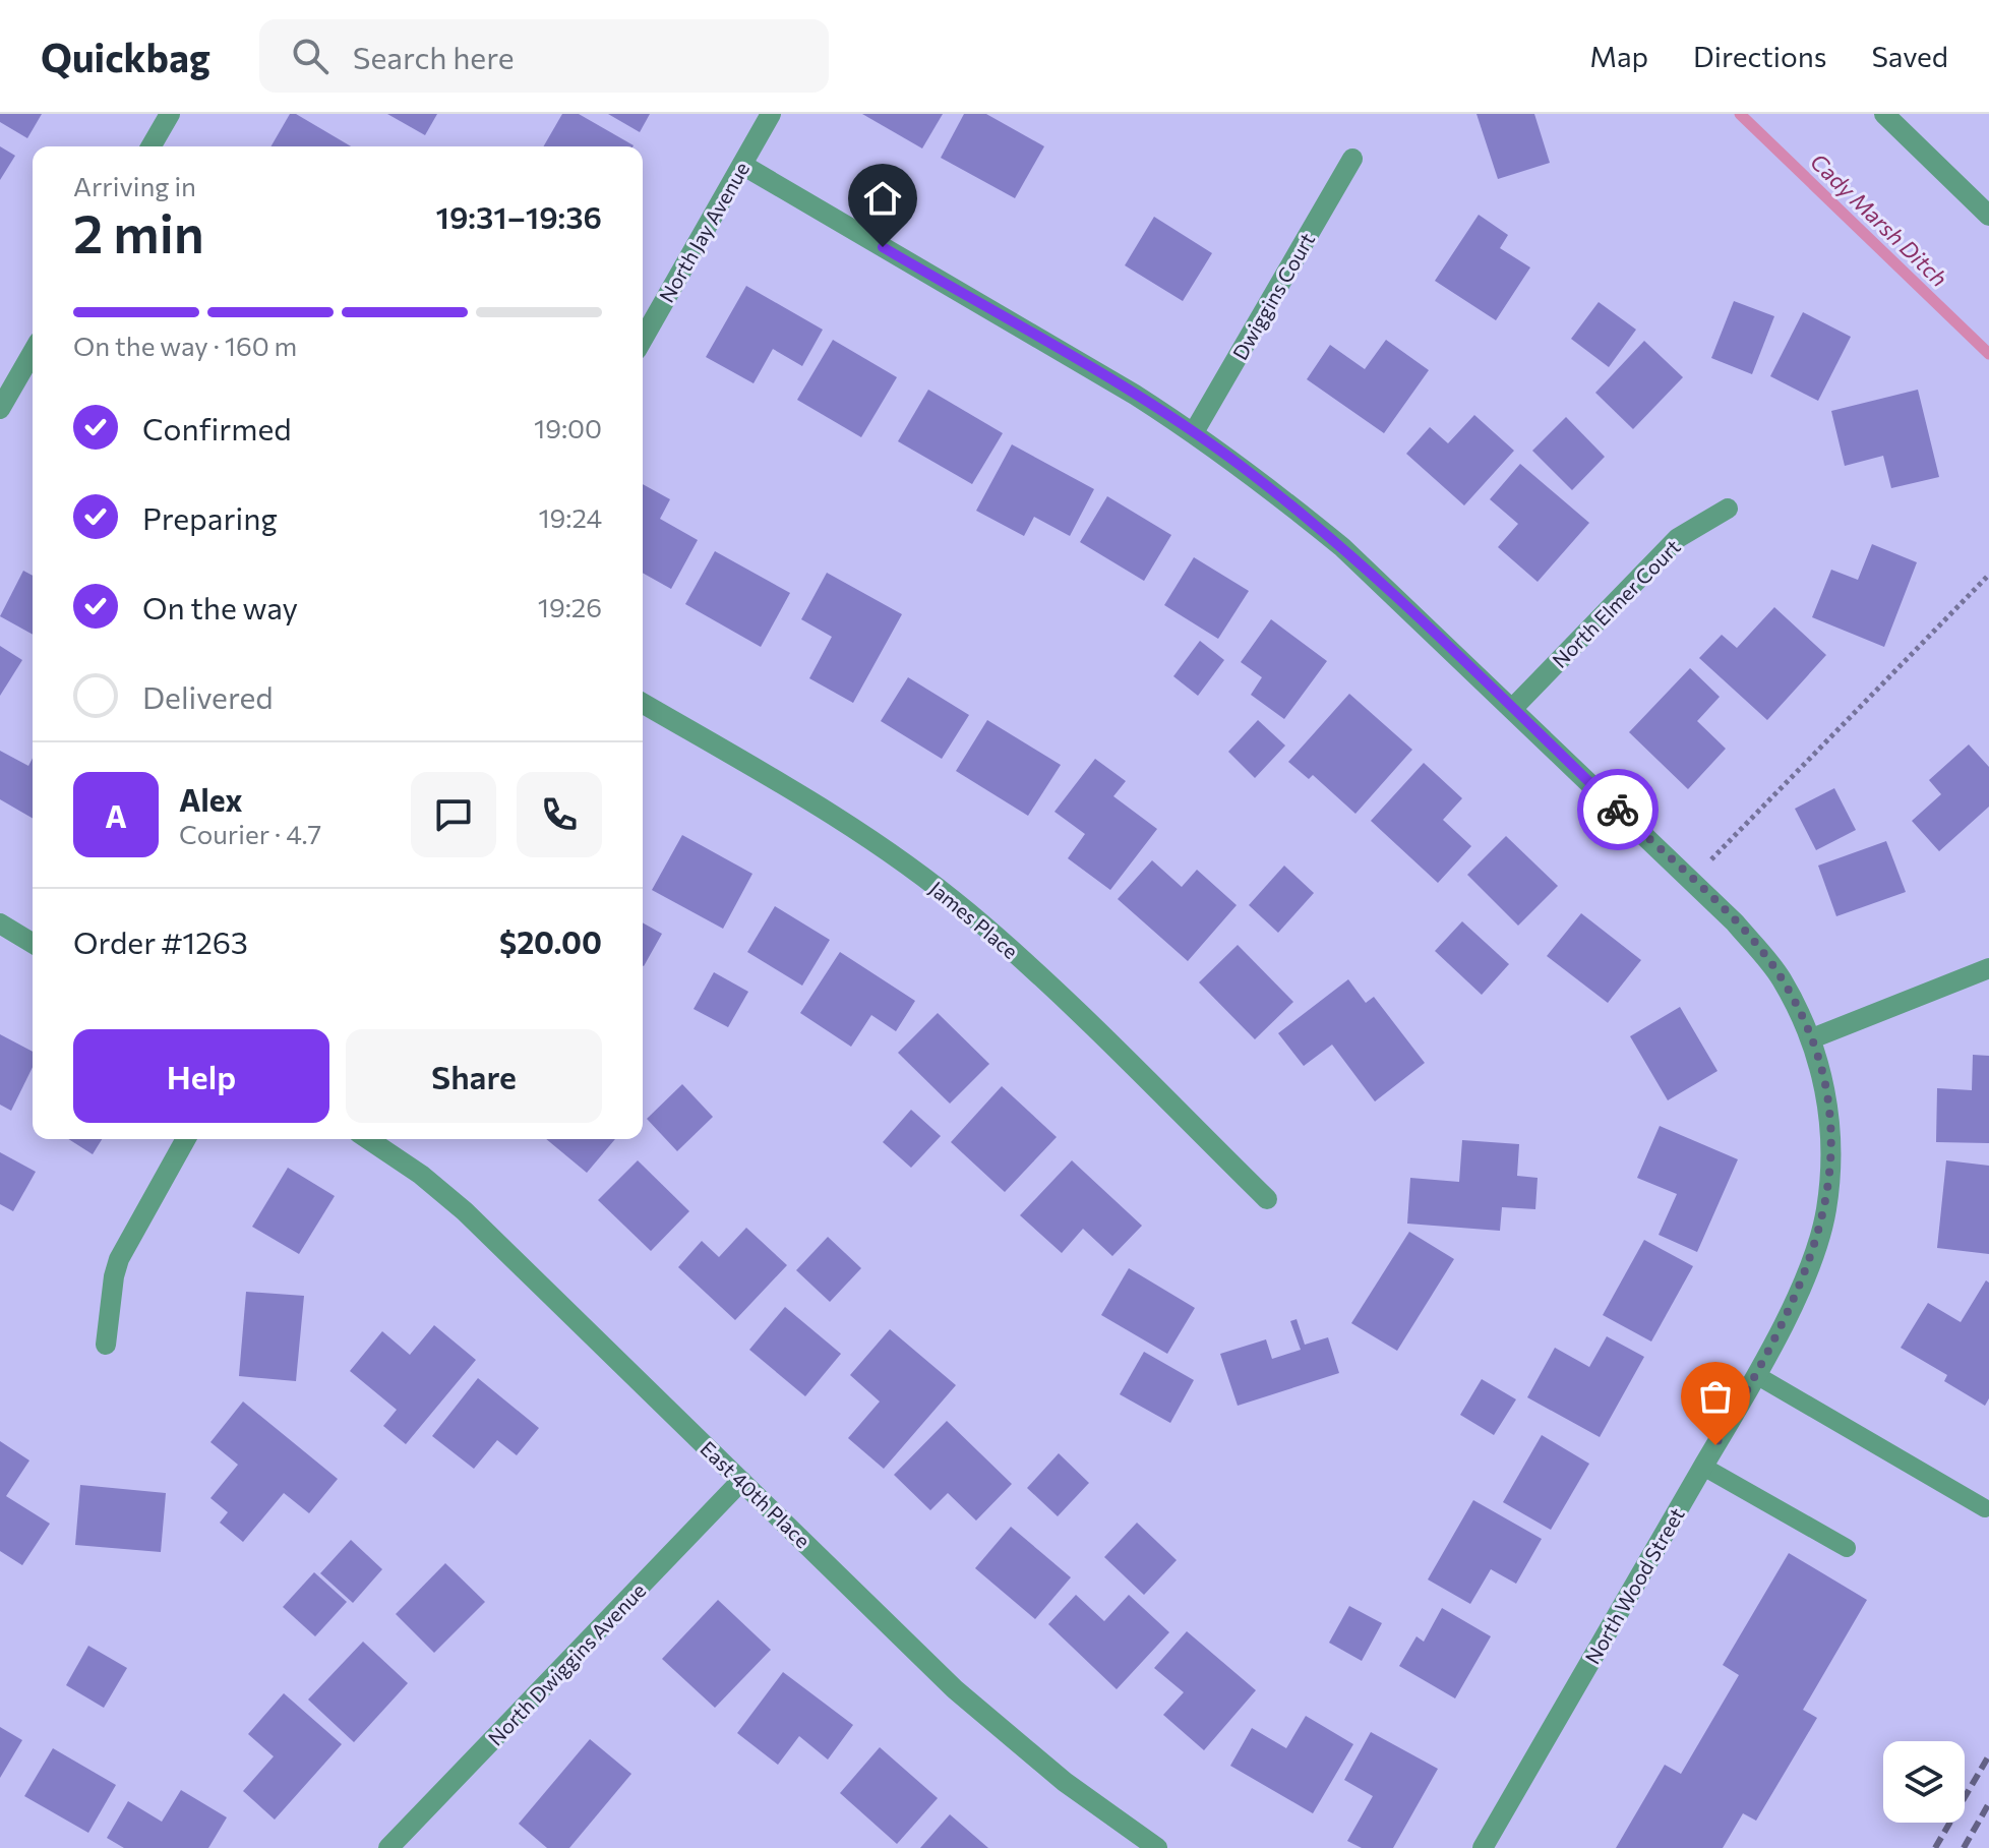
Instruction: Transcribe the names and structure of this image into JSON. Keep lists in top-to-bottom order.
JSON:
{
  "streets": {
    "street": [
      "North Jay Avenue",
      "Dwiggins Court",
      "North Elmer Court",
      "James Place",
      "East 40th Place",
      "North Wood Street",
      "North Dwiggins Avenue"
    ]
  },
  "crossings": [
    ["North Jay Avenue", "North Wood Street"],
    ["Dwiggins Court", "North Wood Street"],
    ["North Elmer Court", "North Wood Street"],
    ["East 40th Place", "North Dwiggins Avenue"]
  ],
  "water": ["Cady Marsh Ditch"],
  "page": {
    "header": "Quickbag",
    "search": "Search here",
    "nav": ["Map", "Directions", "Saved"],
    "heading": ["2 min", "Arriving in", "19:31–19:36"],
    "panel": [
      "Alex",
      "Courier · 4.7",
      "Order #1263",
      "$20.00"
    ],
    "bar": "On the way · 160 m",
    "list": [
      ["Confirmed", "19:00"],
      ["Preparing", "19:24"],
      ["On the way", "19:26"],
      "Delivered"
    ],
    "round": "A",
    "buttons": ["Help", "Share"]
  }
}
